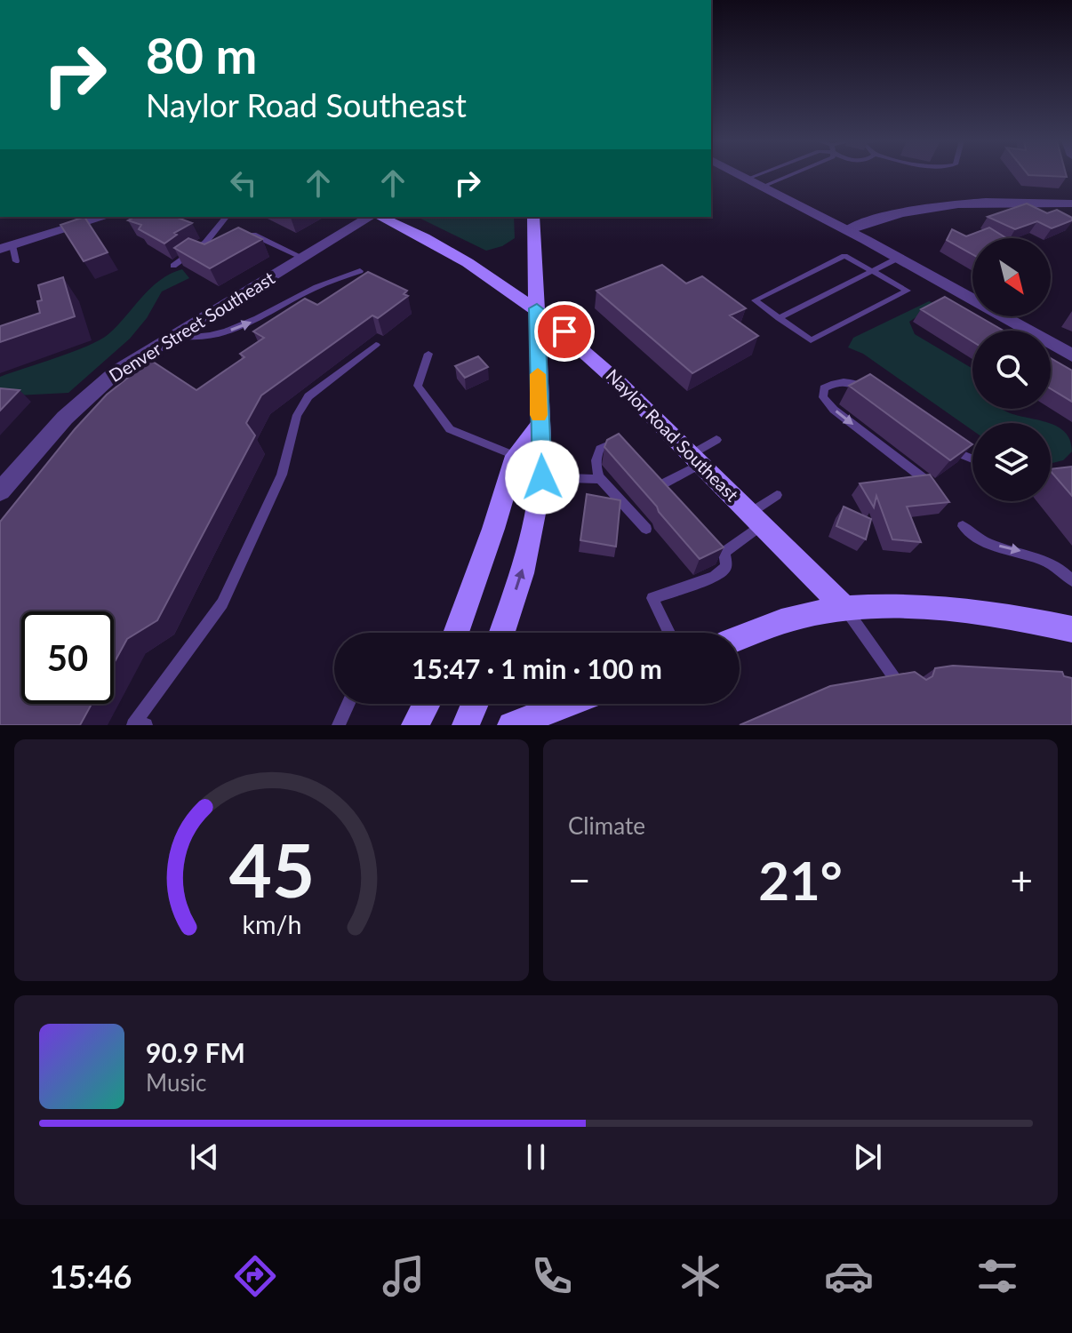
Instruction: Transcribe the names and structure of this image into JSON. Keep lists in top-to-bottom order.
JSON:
{
  "streets": {
    "main road": ["Naylor Road Southeast"],
    "street": ["Denver Street Southeast"]
  },
  "north": "bottom right",
  "page": {
    "turn": ["80 m", "Naylor Road Southeast"],
    "limit": "50",
    "trip": "15:47 · 1 min · 100 m",
    "tile": "Climate",
    "heat": ["−", "21°", "+"],
    "song": ["90.9 FM", "Music"],
    "tabs": "15:46",
    "gauge": ["45", "km/h"]
  }
}
